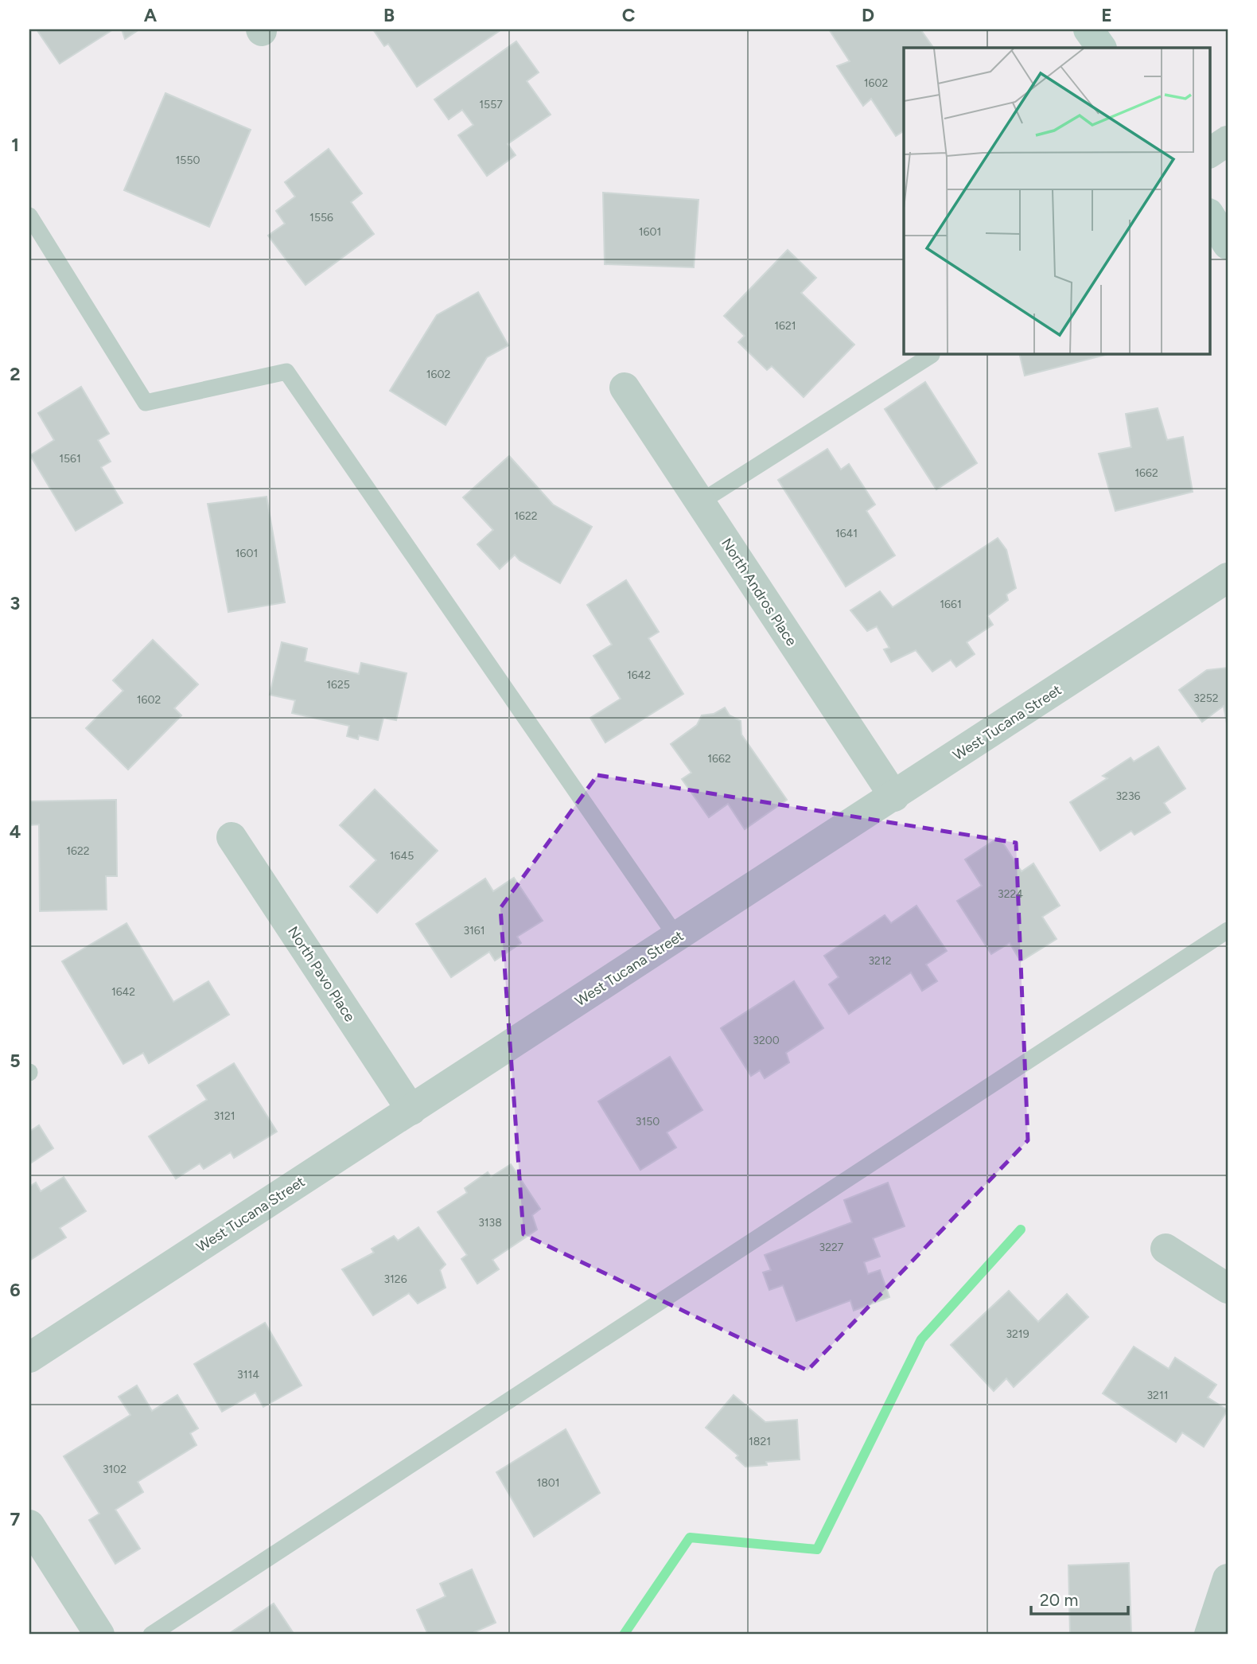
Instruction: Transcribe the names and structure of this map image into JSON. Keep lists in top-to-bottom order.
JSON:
{
  "streets": {
    "street": ["North Andros Place", "West Tucana Street", "North Pavo Place"]
  },
  "crossings": [
    ["North Andros Place", "West Tucana Street"],
    ["West Tucana Street", "North Pavo Place"]
  ],
  "house_numbers": [
    "1602",
    "1557",
    "1550",
    "1556",
    "1601",
    "1621",
    "1602",
    "1561",
    "1662",
    "1622",
    "1641",
    "1601",
    "1661",
    "1642",
    "1625",
    "3252",
    "1602",
    "1662",
    "3236",
    "1622",
    "1645",
    "3224",
    "3161",
    "3212",
    "1642",
    "3200",
    "3121",
    "3150",
    "3138",
    "3227",
    "3126",
    "3219",
    "3114",
    "3211",
    "1821",
    "3102",
    "1801"
  ],
  "scale_bar": "20 m",
  "grid": {
    "columns": [
      "A",
      "B",
      "C",
      "D",
      "E"
    ],
    "rows": [
      "1",
      "2",
      "3",
      "4",
      "5",
      "6",
      "7"
    ]
  }
}
